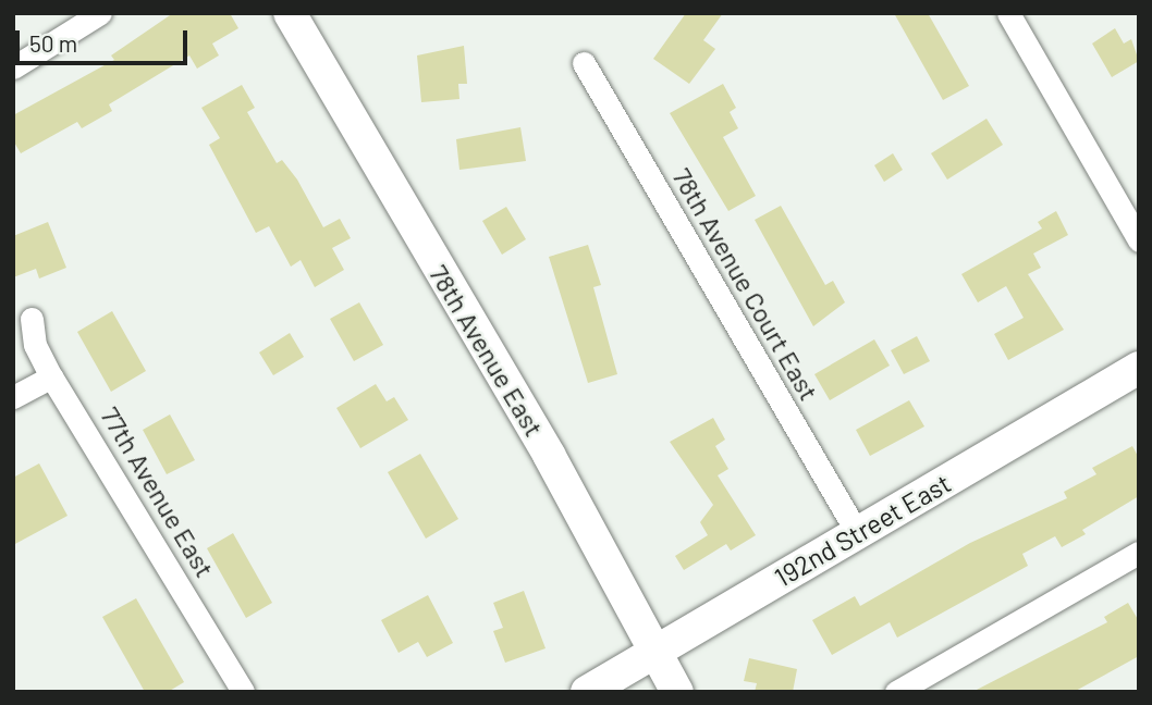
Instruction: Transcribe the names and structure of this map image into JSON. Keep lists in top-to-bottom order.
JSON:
{
  "streets": {
    "street": [
      "78th Avenue Court East",
      "78th Avenue East",
      "77th Avenue East",
      "192nd Street East"
    ]
  },
  "crossings": [
    ["78th Avenue Court East", "192nd Street East"],
    ["78th Avenue East", "192nd Street East"]
  ],
  "scale_bar": "50 m"
}
